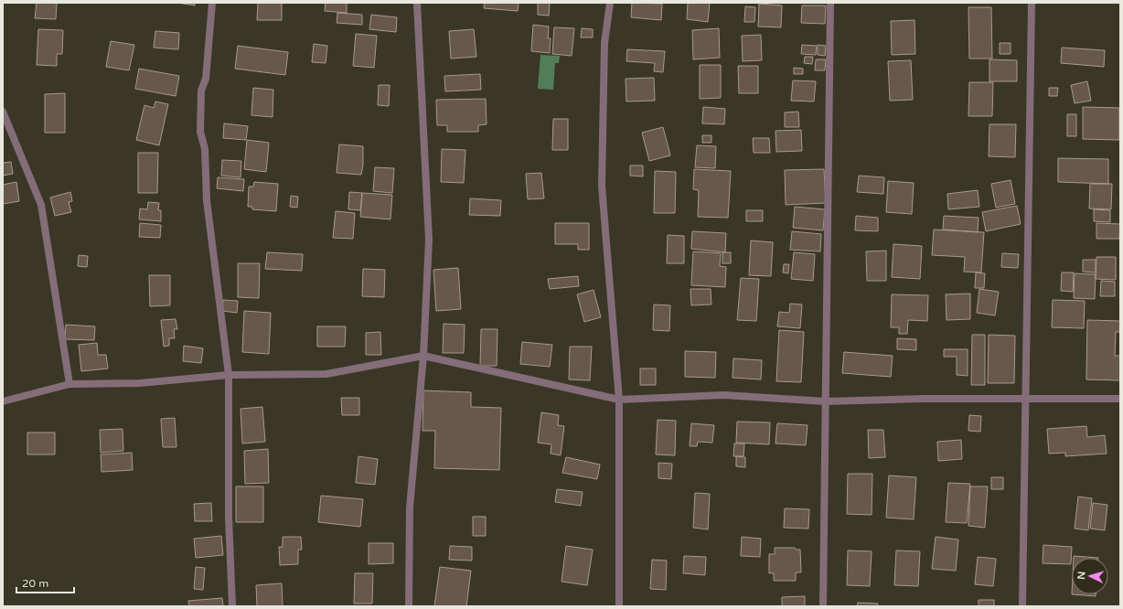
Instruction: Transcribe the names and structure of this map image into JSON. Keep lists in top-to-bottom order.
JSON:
{
  "scale_bar": "20 m",
  "north": "left"
}
